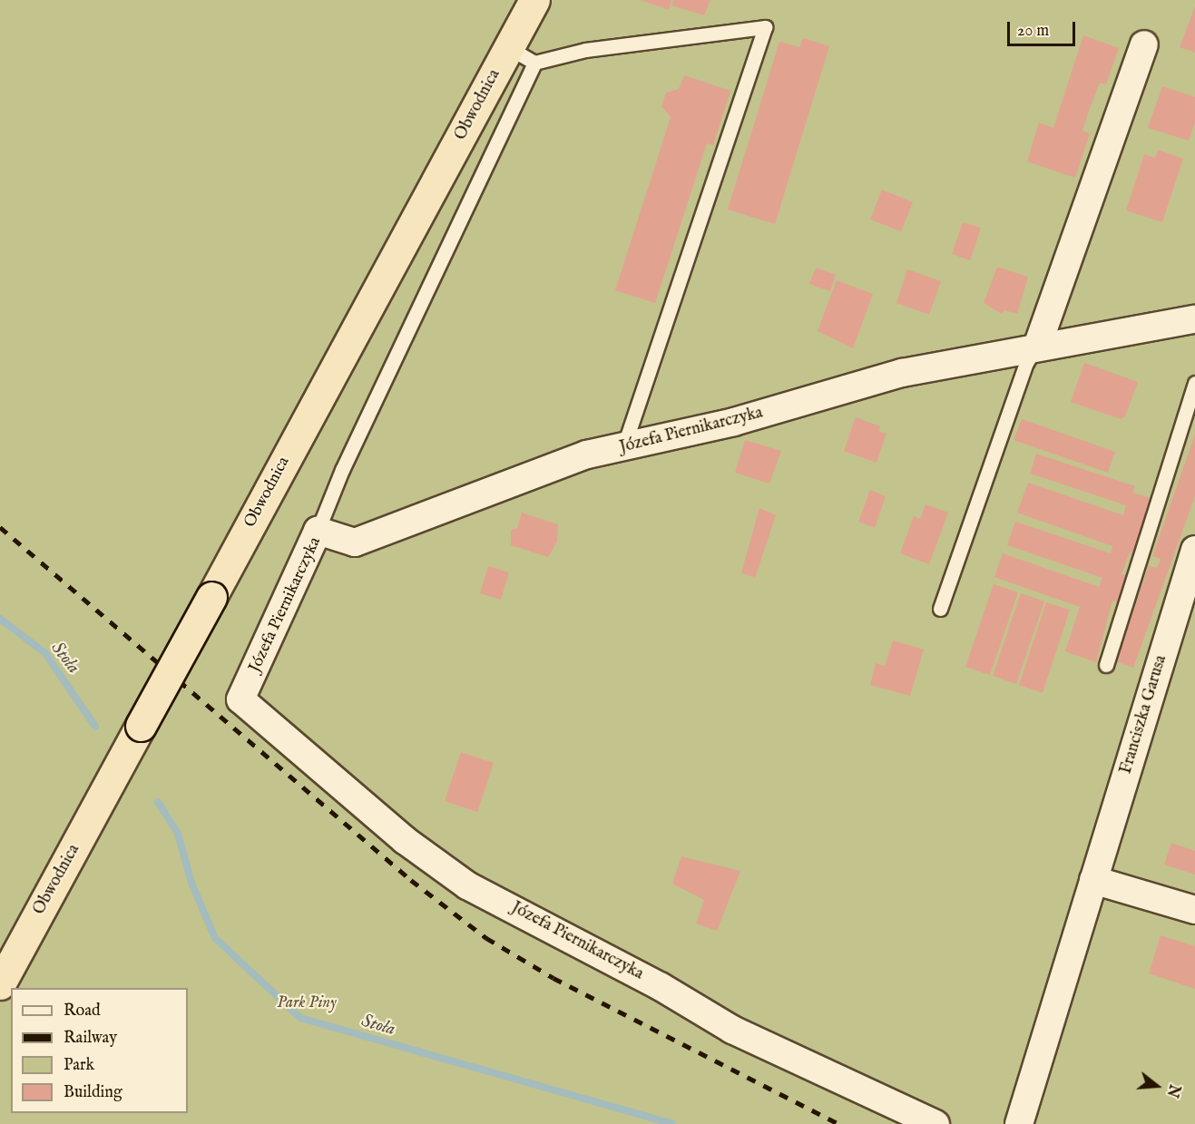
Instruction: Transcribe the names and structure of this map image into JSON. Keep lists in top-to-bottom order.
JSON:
{
  "streets": {
    "highway": ["Obwodnica"],
    "street": ["Józefa Piernikarczyka", "Franciszka Garusa"]
  },
  "water": ["Stoła"],
  "parks": ["Park Piny"],
  "legend": [
    "Road",
    "Railway",
    "Park",
    "Building"
  ],
  "scale_bar": "20 m",
  "north": "right"
}
